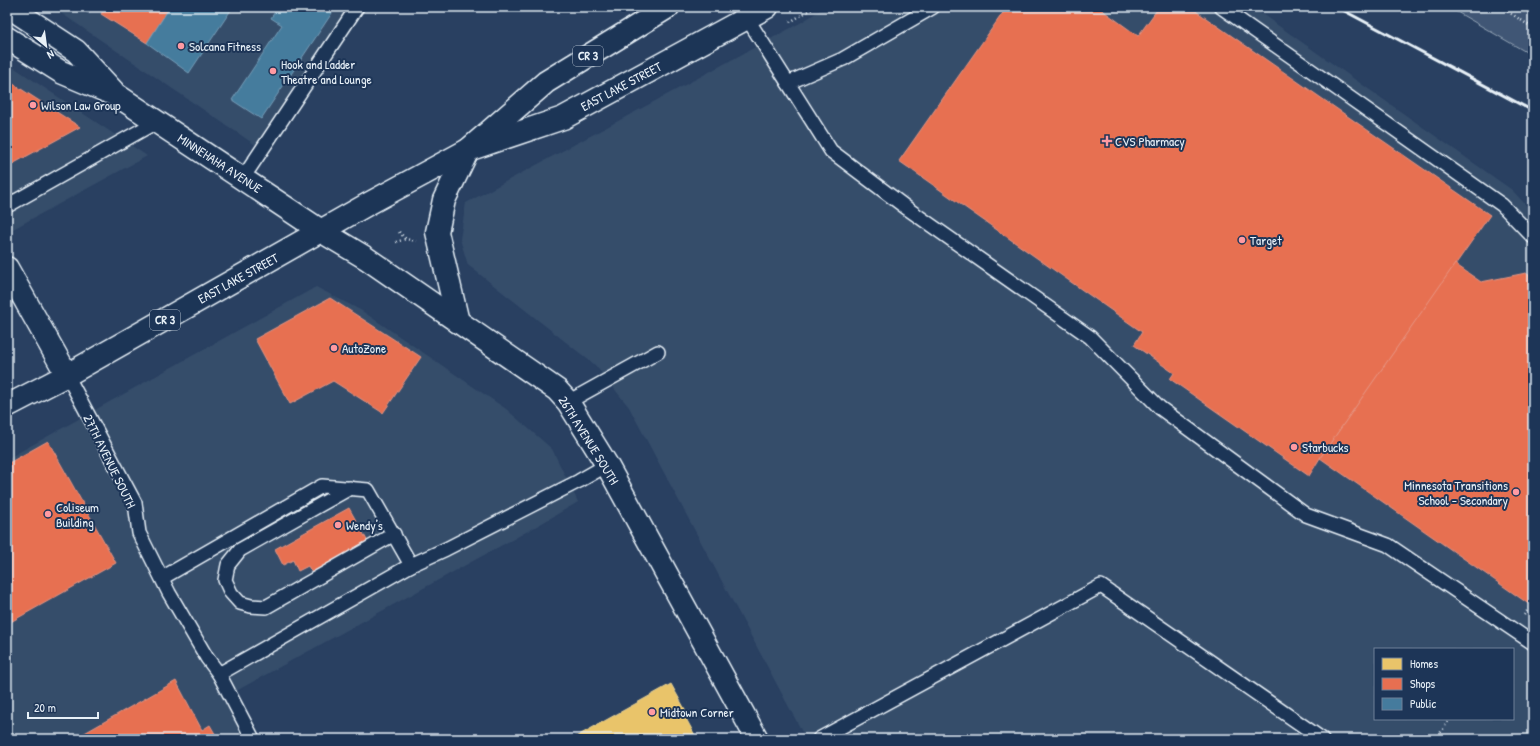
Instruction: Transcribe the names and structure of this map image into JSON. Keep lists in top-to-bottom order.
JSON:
{
  "streets": {
    "main road": [
      "CR 3",
      "EAST LAKE STREET",
      "MINNEHAHA AVENUE",
      "26TH AVENUE SOUTH",
      "27TH AVENUE SOUTH"
    ]
  },
  "crossings": [
    ["EAST LAKE STREET", "MINNEHAHA AVENUE"],
    ["EAST LAKE STREET", "26TH AVENUE SOUTH"],
    ["EAST LAKE STREET", "27TH AVENUE SOUTH"],
    ["MINNEHAHA AVENUE", "26TH AVENUE SOUTH"]
  ],
  "places": {
    "other": [
      "Solcana Fitness",
      "Hook and Ladder Theatre and Lounge",
      "Wilson Law Group",
      "Target",
      "AutoZone",
      "Starbucks",
      "Minnesota Transitions School - Secondary",
      "Coliseum Building",
      "Wendy's",
      "Midtown Corner"
    ],
    "health": ["CVS Pharmacy"]
  },
  "legend": ["Homes", "Shops", "Public"],
  "scale_bar": "20 m",
  "north": "bottom right"
}
